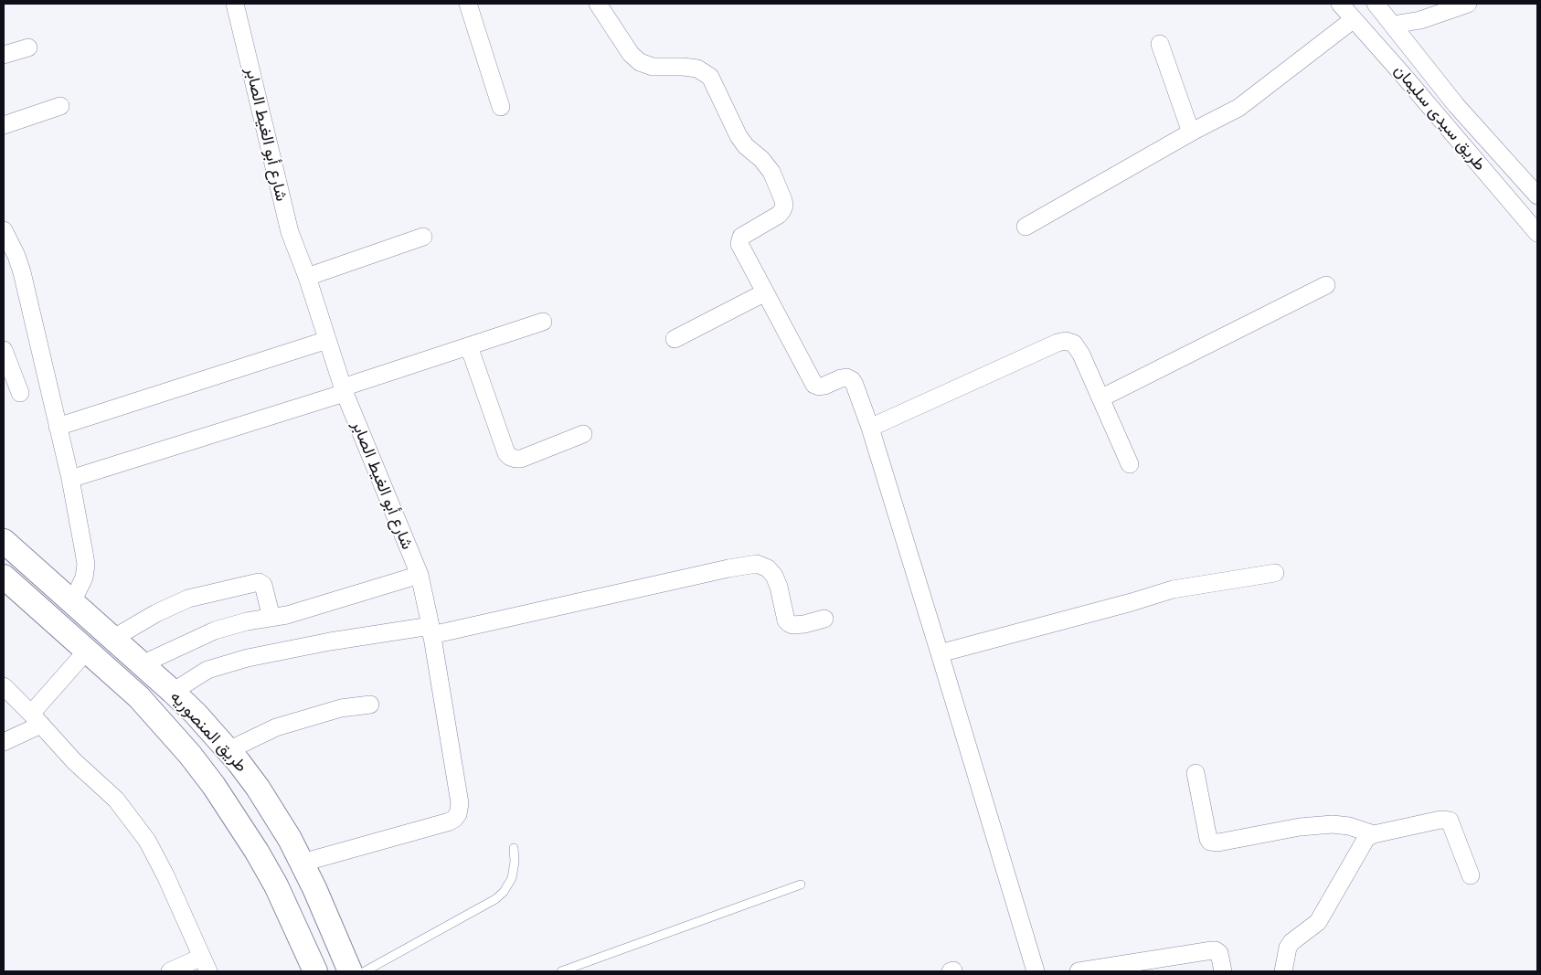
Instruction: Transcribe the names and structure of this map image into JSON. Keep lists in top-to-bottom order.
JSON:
{
  "streets": {
    "main road": ["طريق المنصوريه"],
    "street": ["طريق سيدى سليمان", "شارع أبو الغيط الصابر"]
  },
  "crossings": [
    ["شارع أبو الغيط الصابر", "طريق المنصوريه"]
  ]
}
